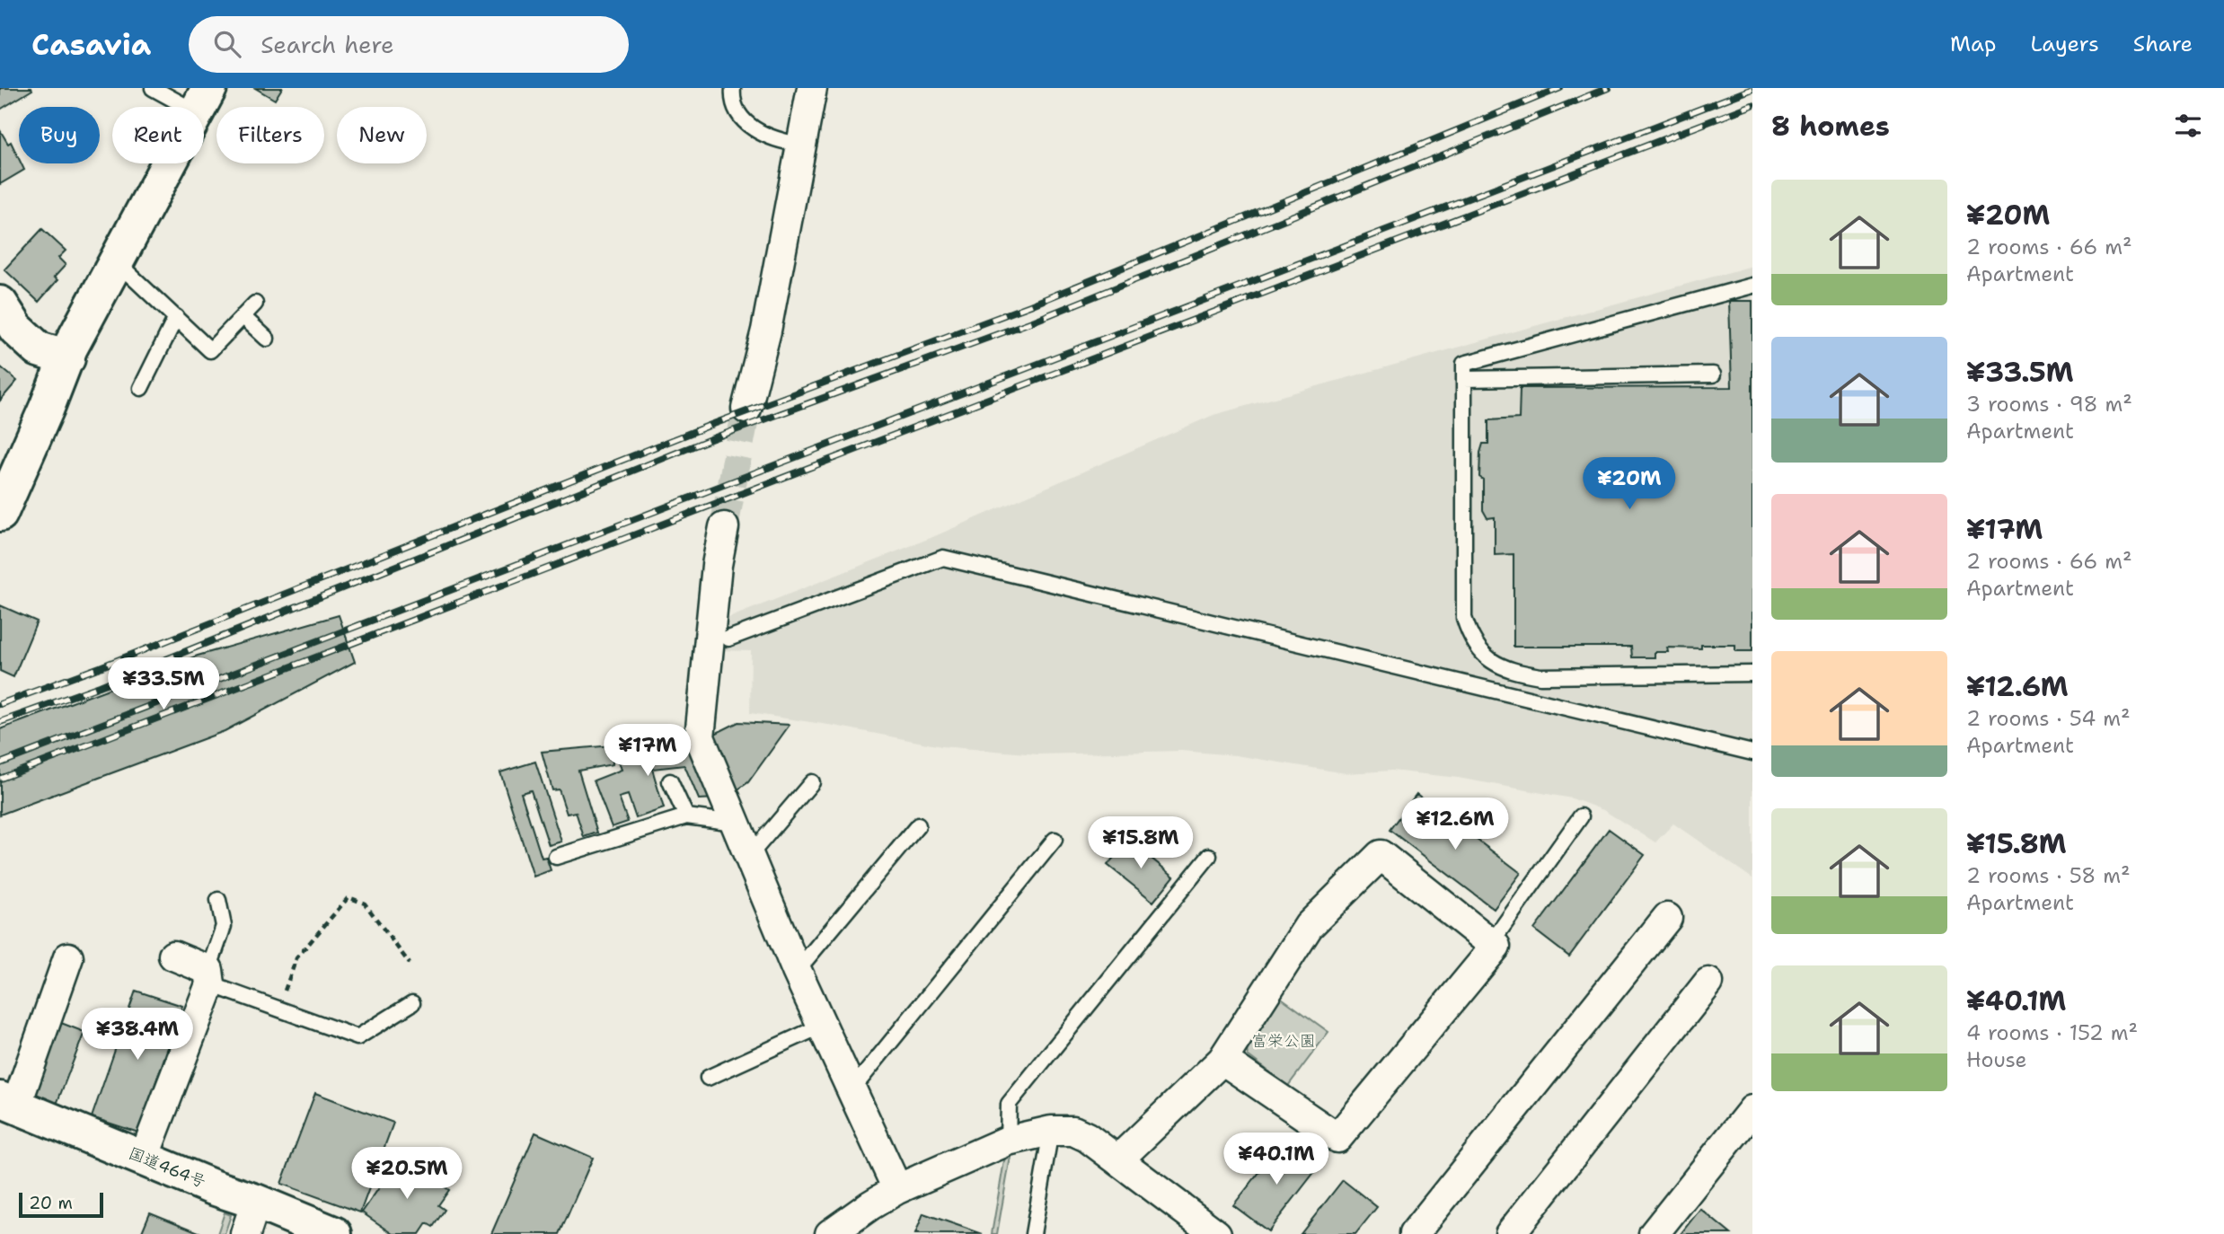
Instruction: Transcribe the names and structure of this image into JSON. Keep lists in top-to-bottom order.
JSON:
{
  "streets": {
    "main road": ["国道464号"]
  },
  "parks": ["富栄公園"],
  "scale_bar": "20 m",
  "page": {
    "header": "Casavia",
    "search": "Search here",
    "nav": ["Map", "Layers", "Share"],
    "heading": "8 homes",
    "chip": [
      "Buy",
      "Rent",
      "Filters",
      "New"
    ],
    "list": [
      {
        "name": "¥20M",
        "note": "2 rooms · 66 m² · Apartment"
      },
      {
        "name": "¥33.5M",
        "note": "3 rooms · 98 m² · Apartment"
      },
      {
        "name": "¥17M",
        "note": "2 rooms · 66 m² · Apartment"
      },
      {
        "name": "¥12.6M",
        "note": "2 rooms · 54 m² · Apartment"
      },
      {
        "name": "¥15.8M",
        "note": "2 rooms · 58 m² · Apartment"
      },
      {
        "name": "¥40.1M",
        "note": "4 rooms · 152 m² · House"
      }
    ],
    "price": [
      "¥20M",
      "¥33.5M",
      "¥17M",
      "¥12.6M",
      "¥15.8M",
      "¥38.4M",
      "¥40.1M",
      "¥20.5M"
    ],
    "scale": "20 m"
  }
}
